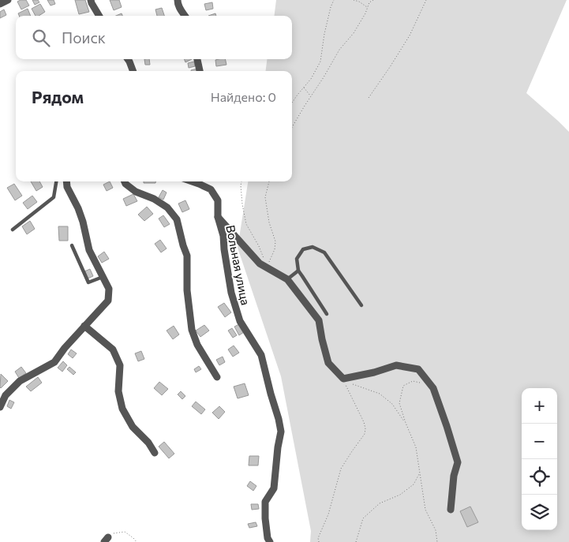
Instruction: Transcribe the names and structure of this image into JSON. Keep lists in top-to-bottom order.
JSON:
{
  "streets": {
    "street": ["Вольная улица"]
  },
  "page": {
    "search": "Поиск",
    "heading": ["Рядом", "Найдено: 0"],
    "map_buttons": ["+", "−"]
  }
}
